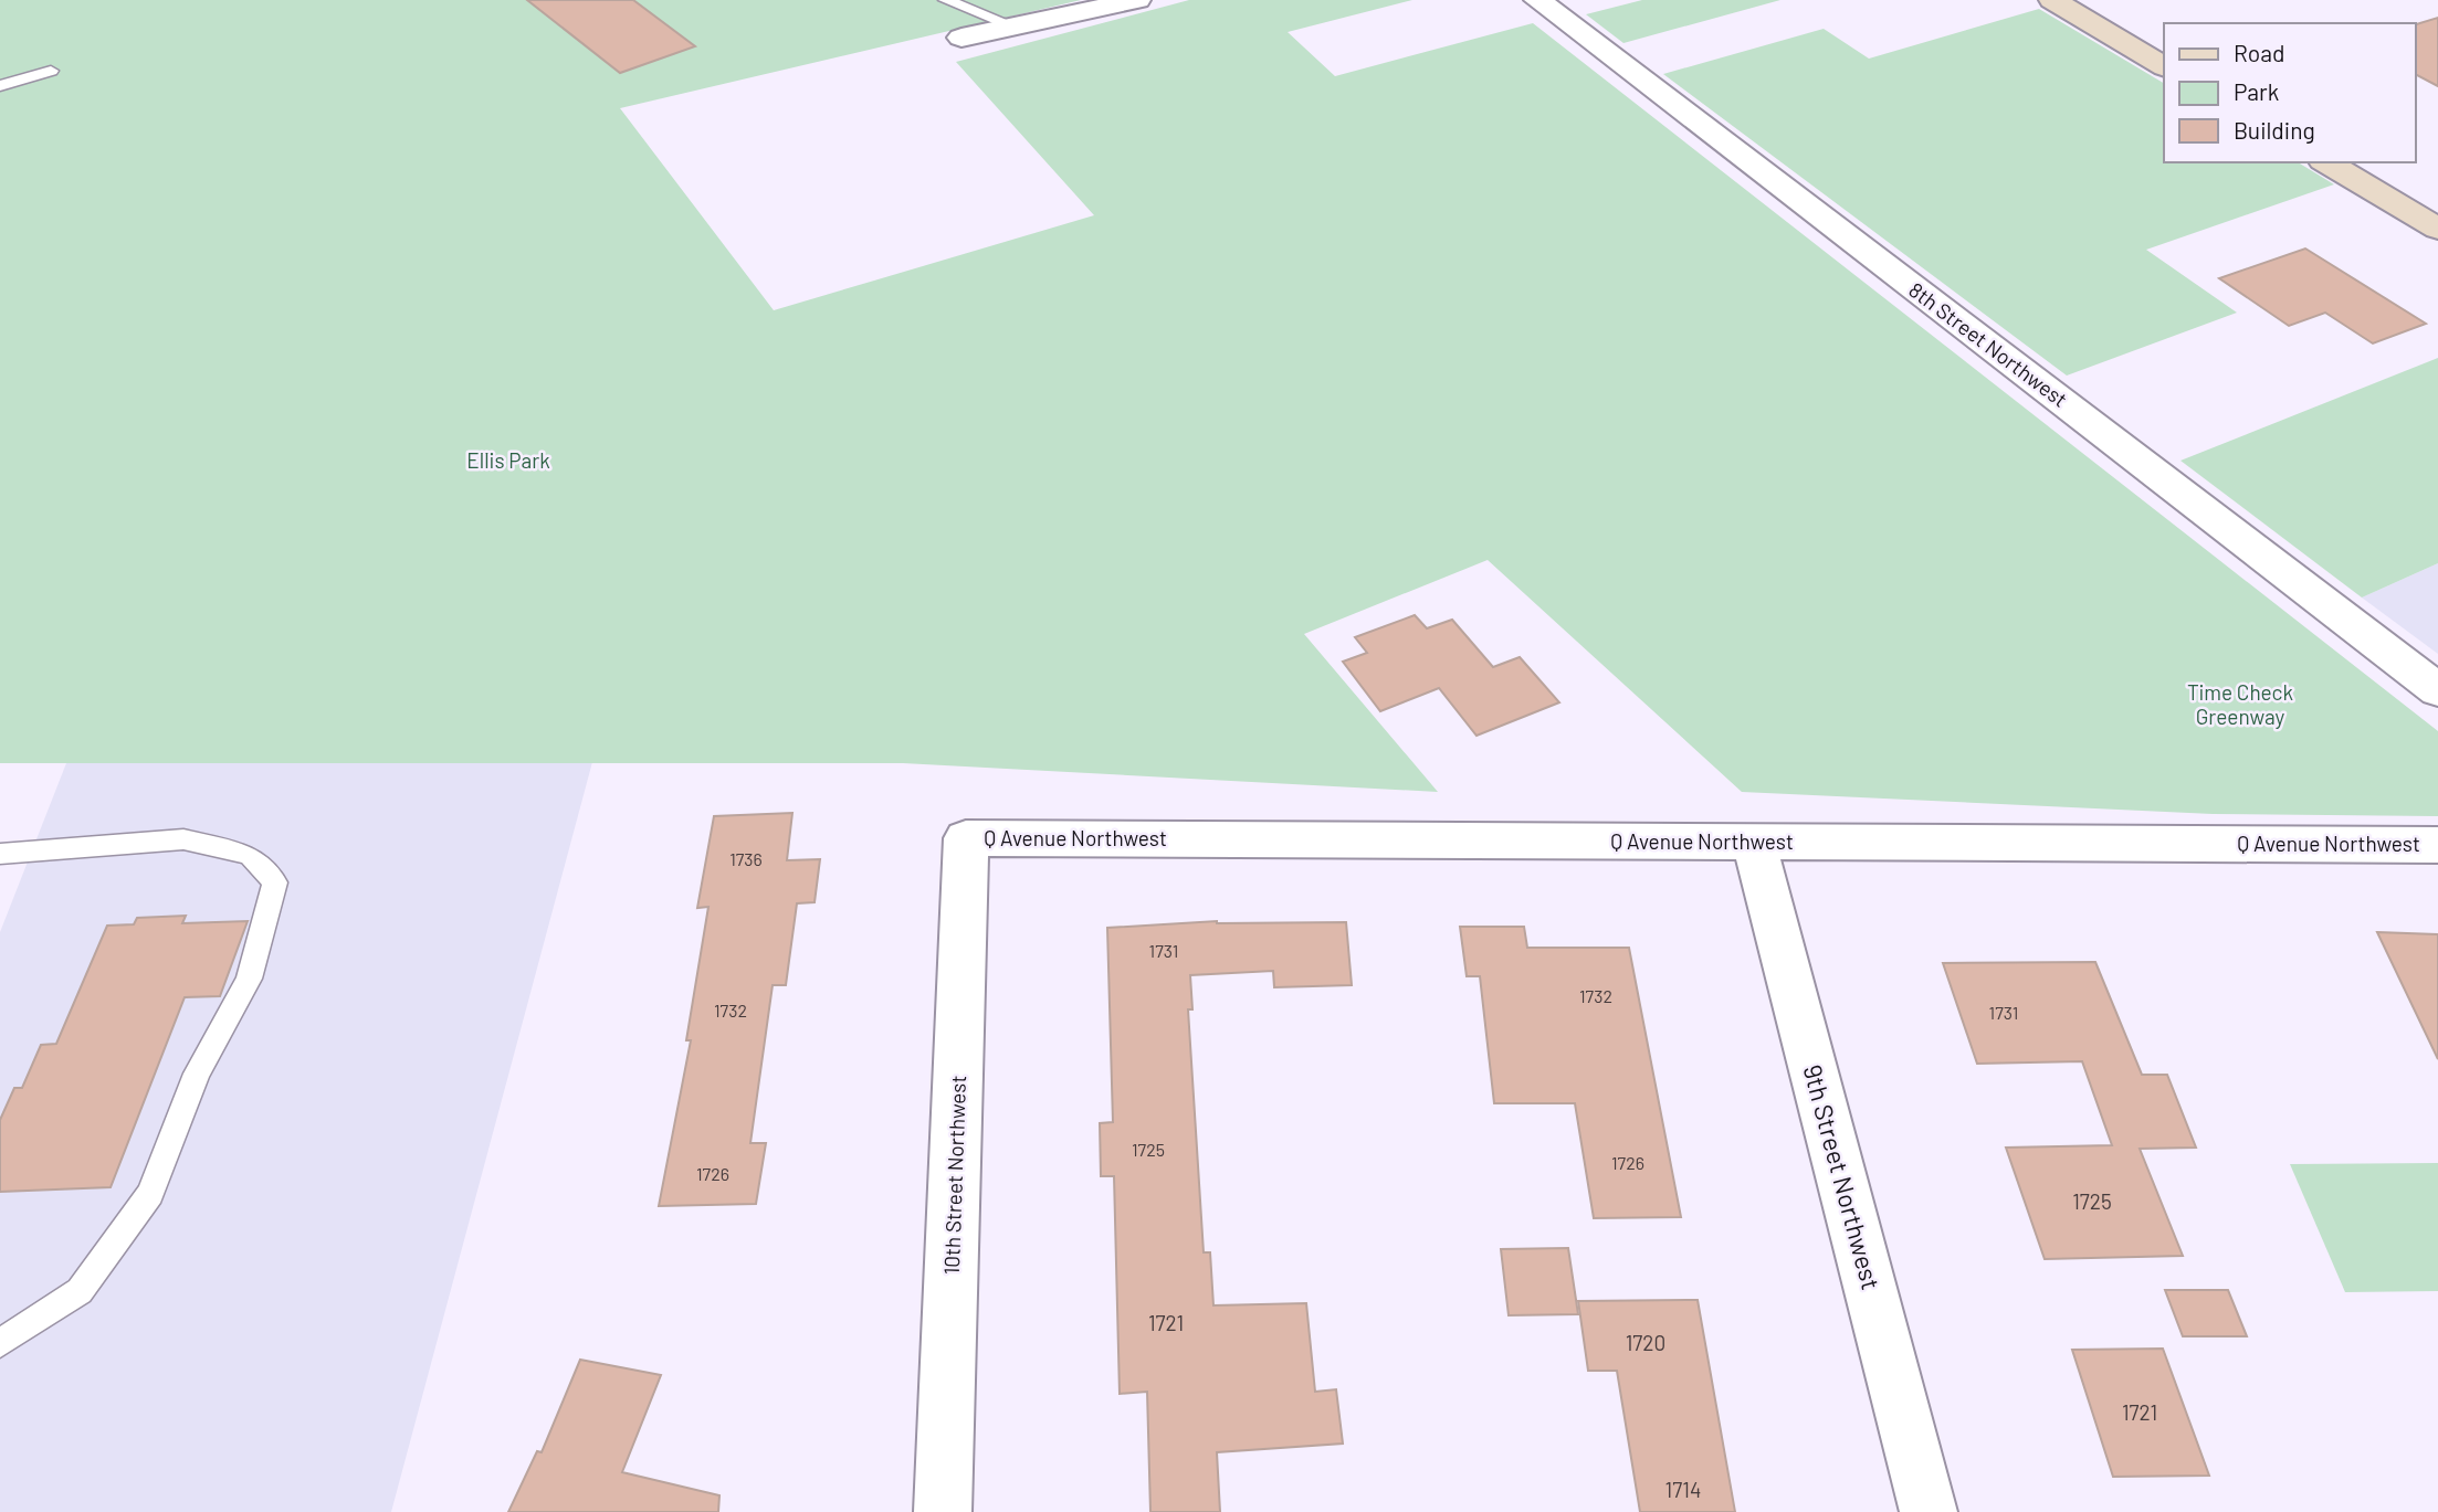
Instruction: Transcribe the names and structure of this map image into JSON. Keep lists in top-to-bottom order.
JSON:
{
  "streets": {
    "street": [
      "8th Street Northwest",
      "Q Avenue Northwest",
      "10th Street Northwest",
      "9th Street Northwest"
    ]
  },
  "crossings": [
    ["Q Avenue Northwest", "10th Street Northwest"],
    ["Q Avenue Northwest", "9th Street Northwest"]
  ],
  "parks": ["Ellis Park", "Time Check Greenway"],
  "house_numbers": [
    "1736",
    "1731",
    "1732",
    "1732",
    "1731",
    "1725",
    "1726",
    "1726",
    "1725",
    "1721",
    "1720",
    "1721",
    "1714"
  ],
  "legend": ["Road", "Park", "Building"]
}
